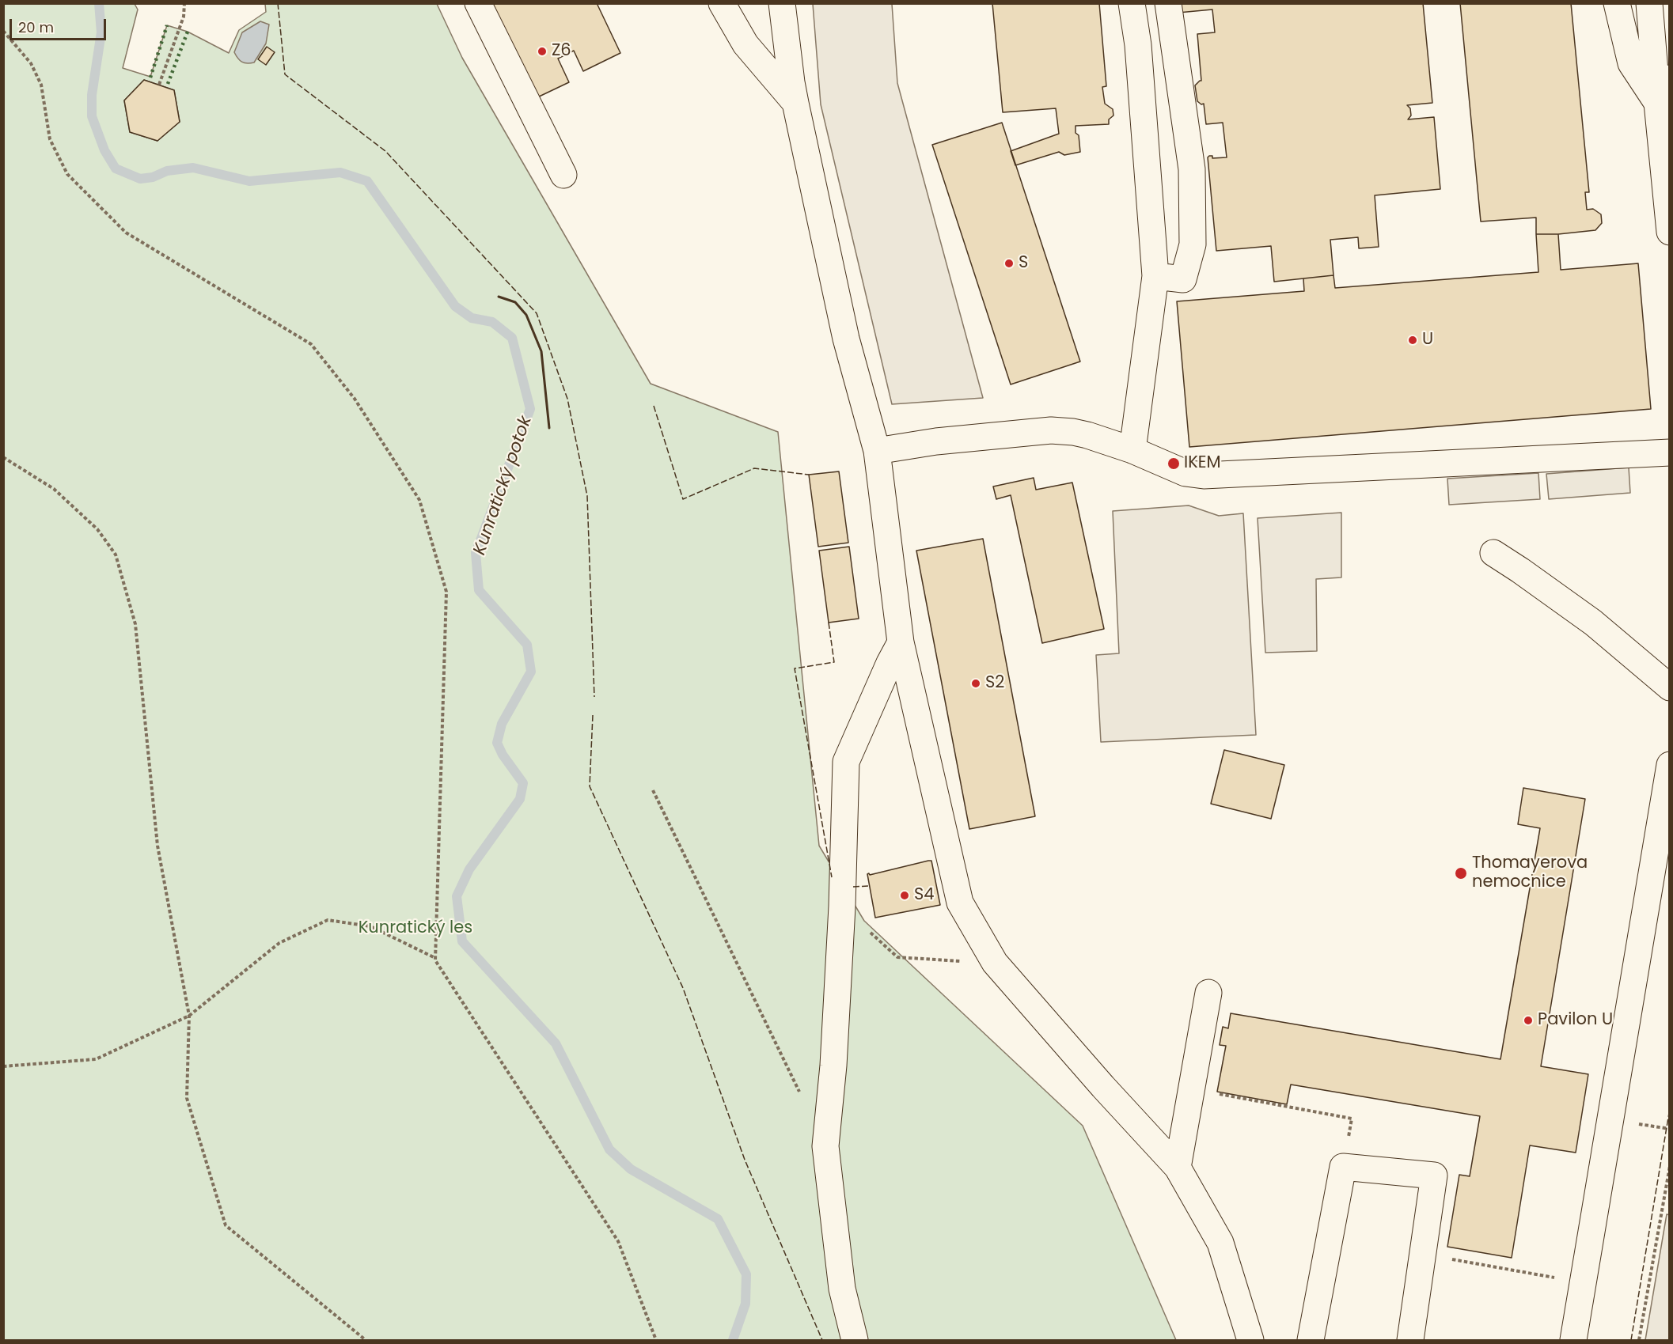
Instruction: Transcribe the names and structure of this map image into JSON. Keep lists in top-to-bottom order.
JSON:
{
  "water": ["Kunratický potok"],
  "parks": ["Kunratický les"],
  "places": [
    "Z6",
    "S",
    "U",
    "IKEM",
    "S2",
    "Thomayerova nemocnice",
    "S4",
    "Pavilon U"
  ],
  "scale_bar": "20 m"
}
